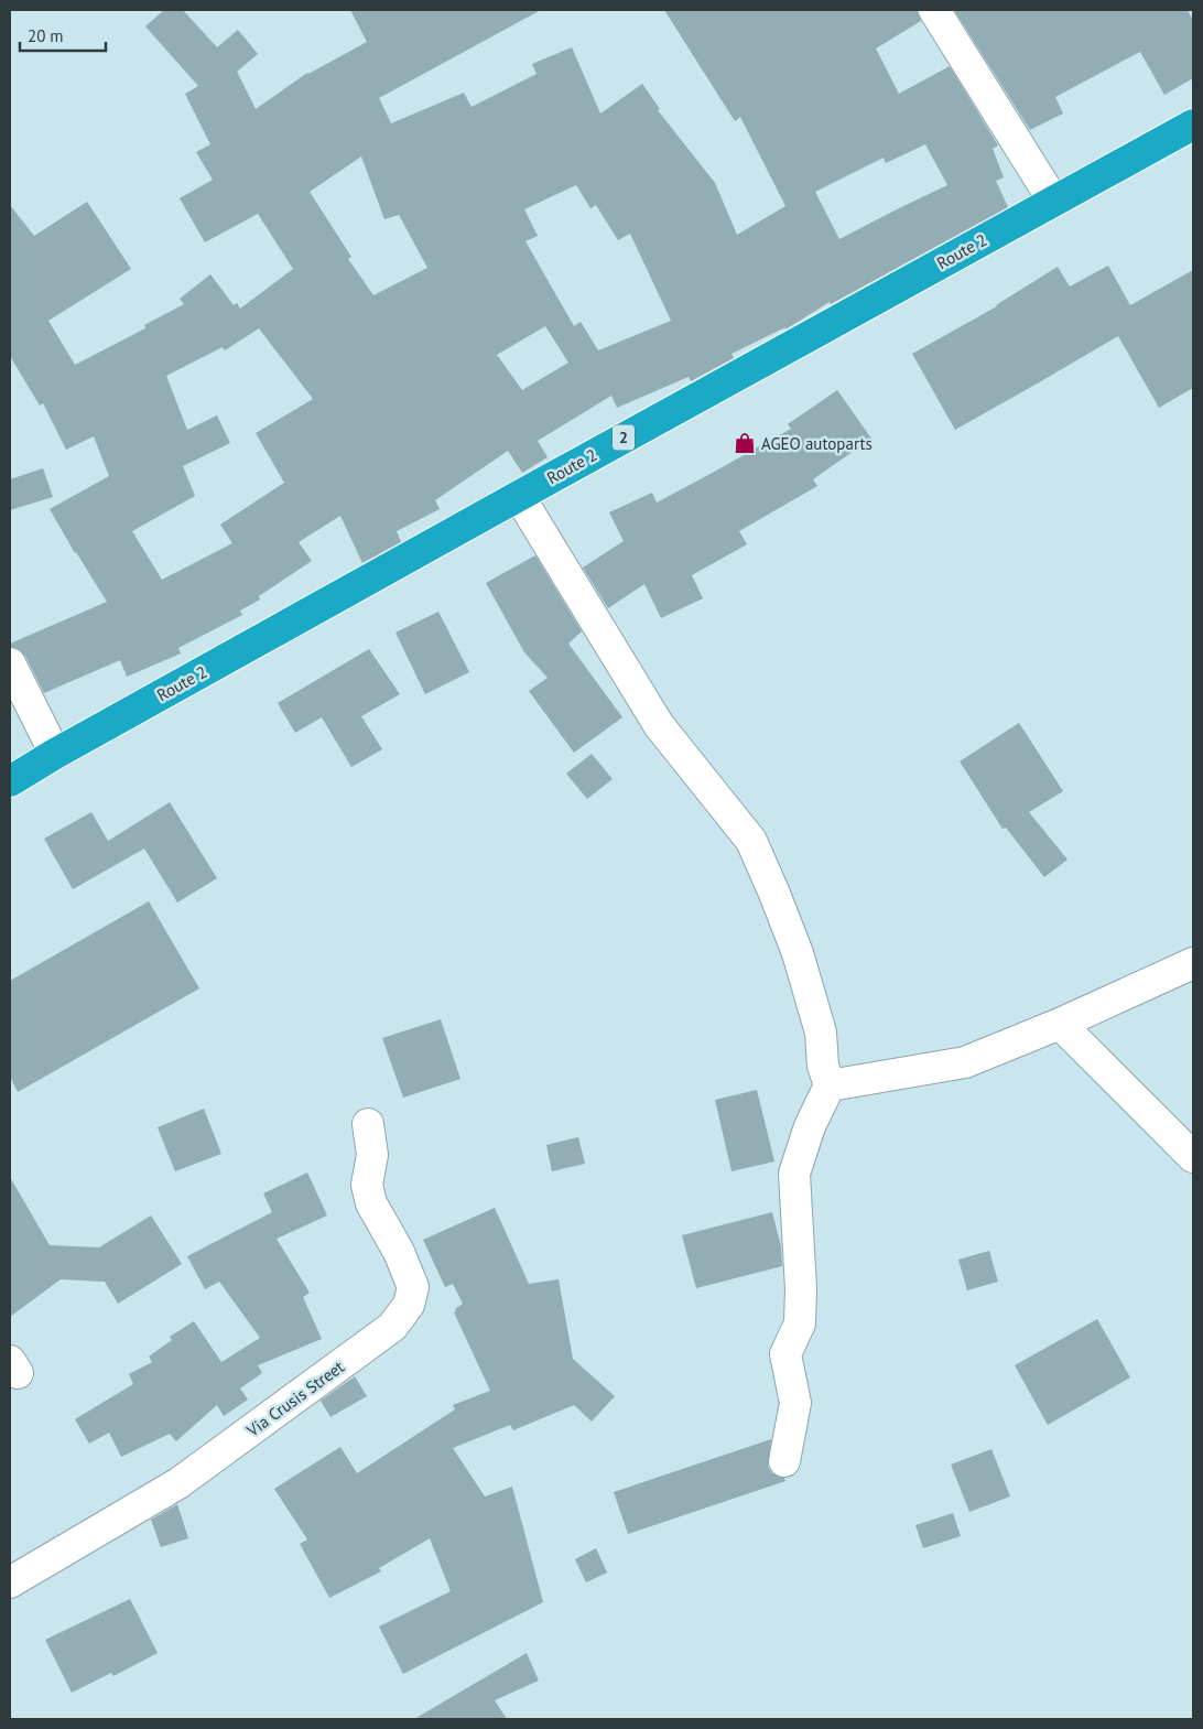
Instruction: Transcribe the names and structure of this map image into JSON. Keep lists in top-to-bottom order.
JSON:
{
  "streets": {
    "highway": ["Route 2", "2"],
    "street": ["Via Crusis Street"]
  },
  "places": {
    "shop": ["AGEO autoparts"]
  },
  "scale_bar": "20 m"
}
